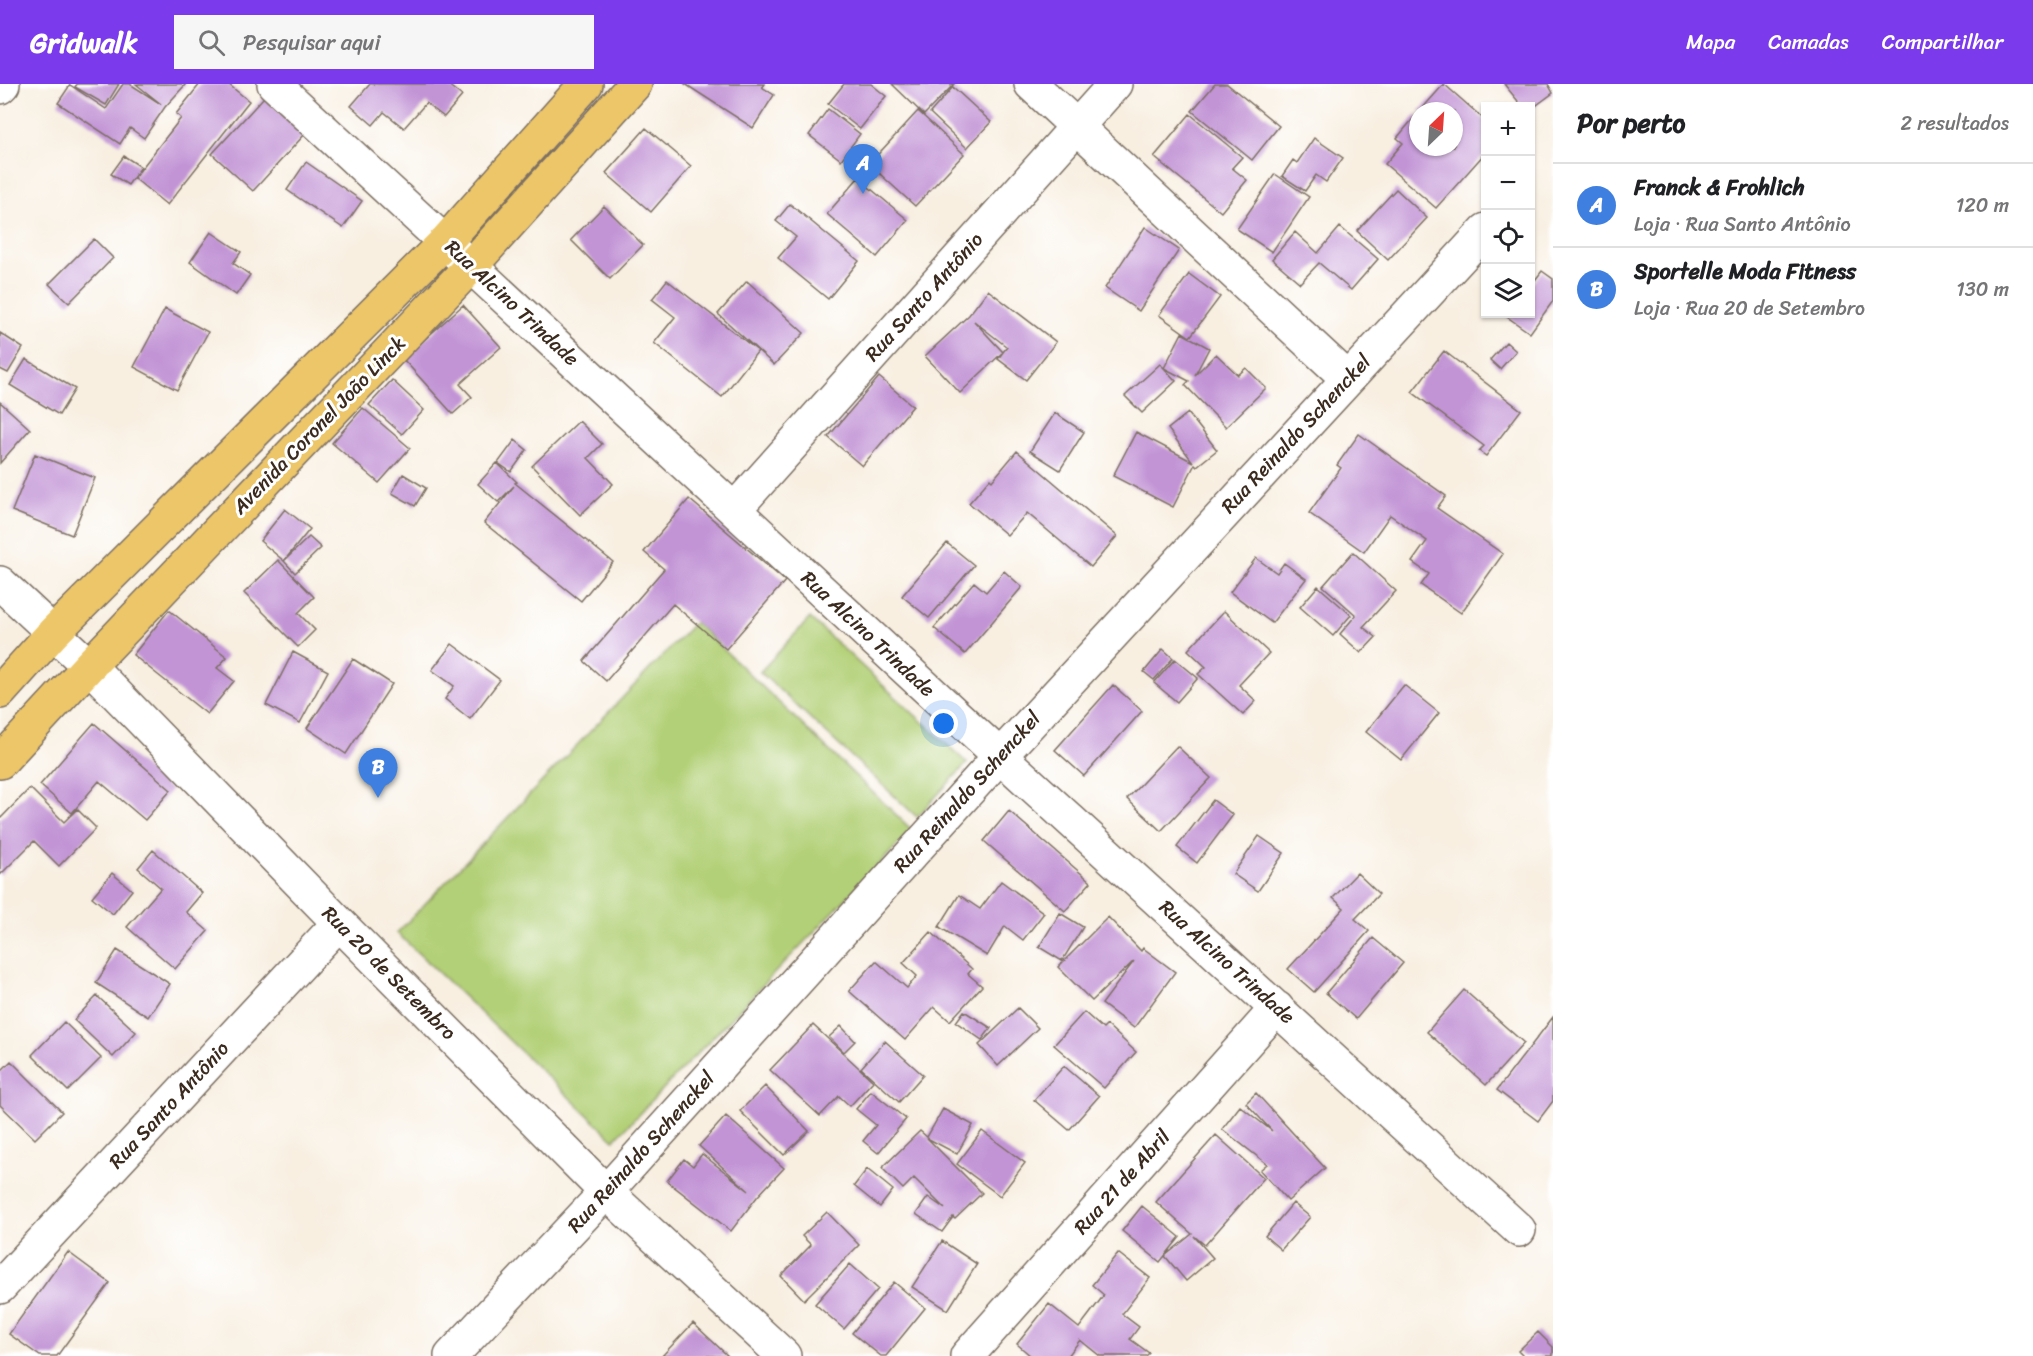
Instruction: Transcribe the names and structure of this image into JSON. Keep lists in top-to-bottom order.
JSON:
{
  "streets": {
    "main road": ["Avenida Coronel João Linck"],
    "street": [
      "Rua Santo Antônio",
      "Rua Alcino Trindade",
      "Rua Reinaldo Schenckel",
      "Rua 20 de Setembro",
      "Rua 21 de Abril"
    ]
  },
  "crossings": [
    ["Rua Santo Antônio", "Rua Alcino Trindade"],
    ["Rua Santo Antônio", "Rua 20 de Setembro"],
    ["Rua Alcino Trindade", "Avenida Coronel João Linck"],
    ["Rua Alcino Trindade", "Rua Reinaldo Schenckel"],
    ["Rua Alcino Trindade", "Rua 21 de Abril"],
    ["Avenida Coronel João Linck", "Rua 20 de Setembro"],
    ["Rua Reinaldo Schenckel", "Rua 20 de Setembro"]
  ],
  "north": "top right",
  "page": {
    "header": "Gridwalk",
    "search": "Pesquisar aqui",
    "nav": ["Mapa", "Camadas", "Compartilhar"],
    "heading": ["Por perto", "2 resultados"],
    "map_buttons": ["+", "−"],
    "pins": ["A", "B"],
    "list": [
      {
        "mark": "A",
        "name": "Franck & Frohlich",
        "note": "Loja · Rua Santo Antônio",
        "value": "120 m"
      },
      {
        "mark": "B",
        "name": "Sportelle Moda Fitness",
        "note": "Loja · Rua 20 de Setembro",
        "value": "130 m"
      }
    ]
  }
}
